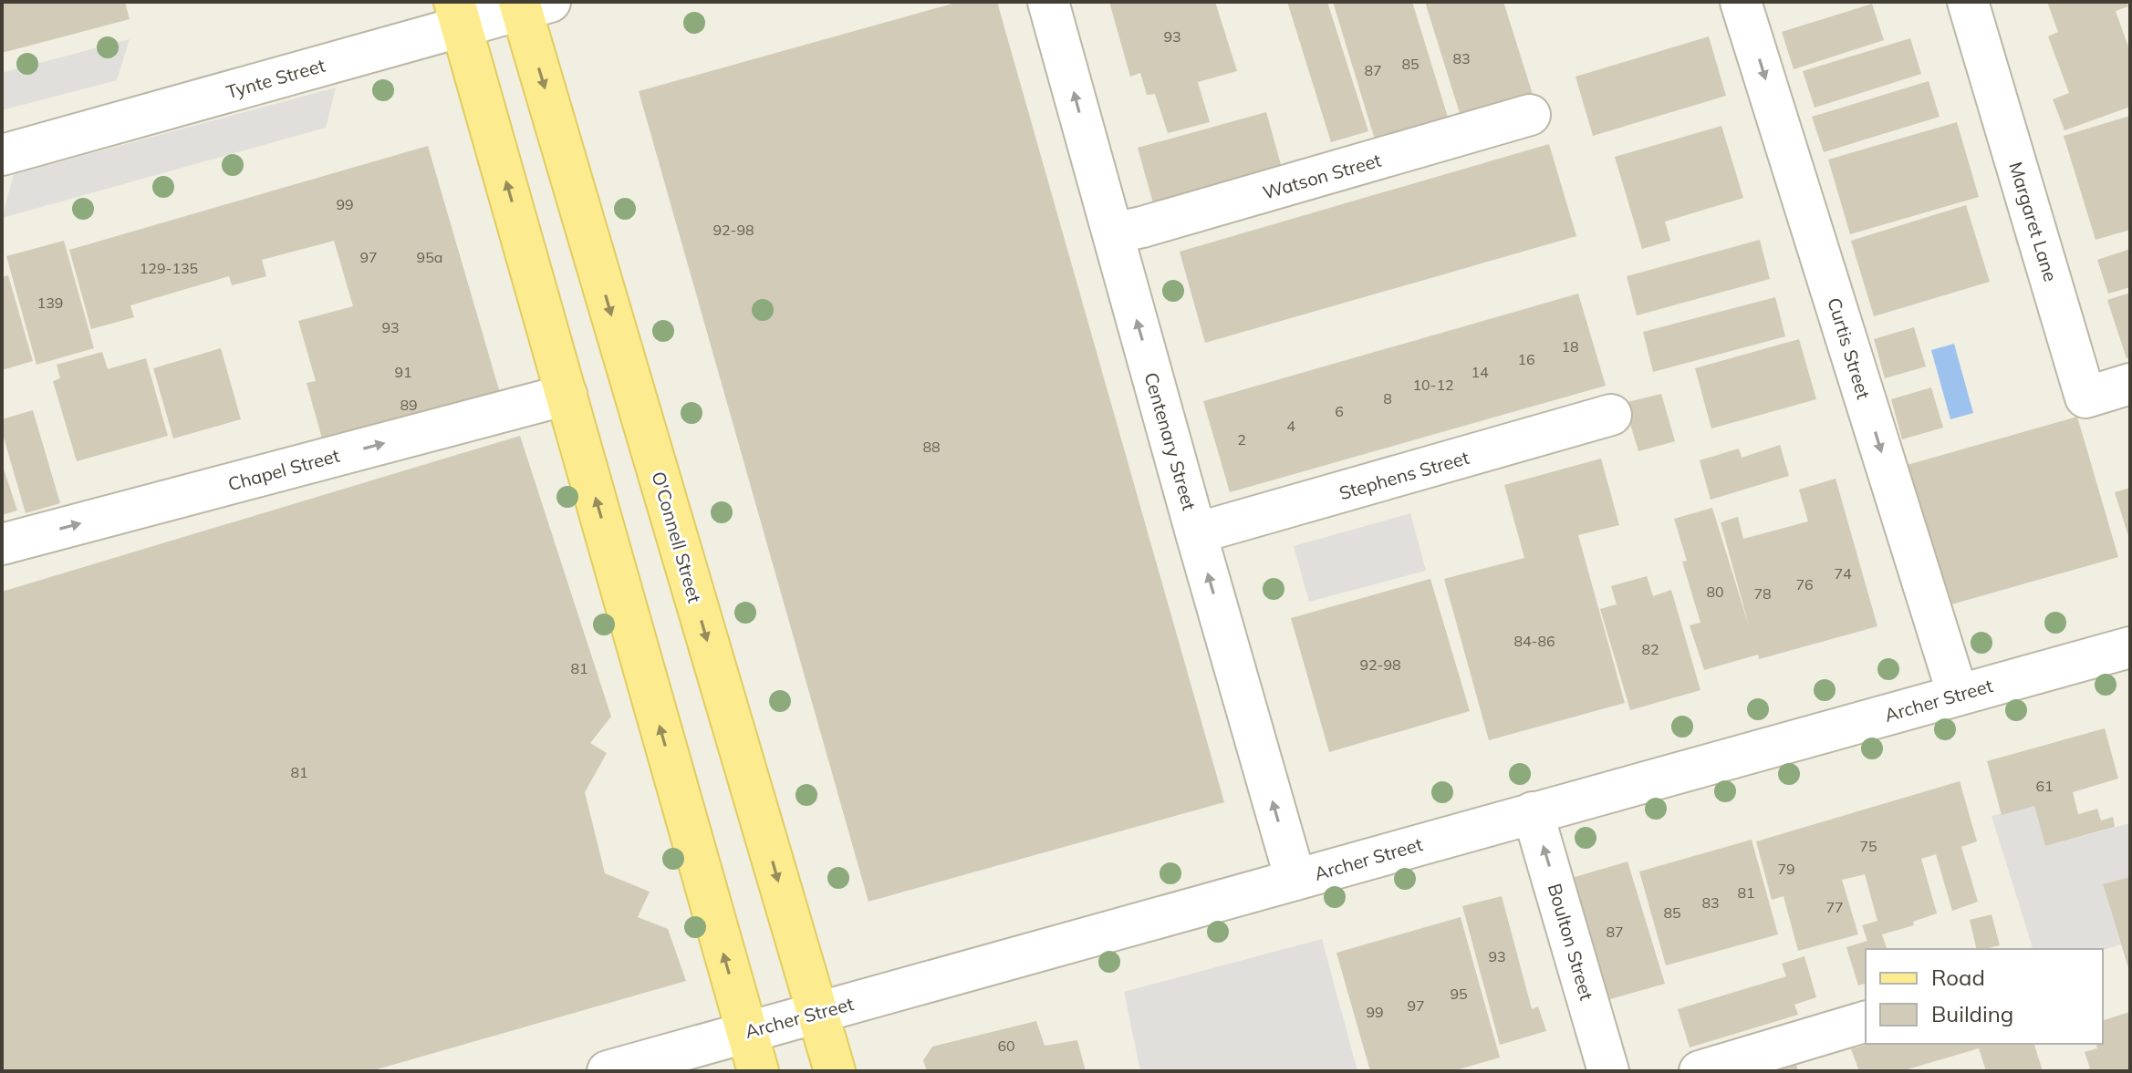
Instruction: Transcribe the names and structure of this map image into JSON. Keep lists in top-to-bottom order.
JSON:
{
  "streets": {
    "main road": ["O'Connell Street"],
    "street": [
      "Tynte Street",
      "Watson Street",
      "Margaret Lane",
      "Curtis Street",
      "Centenary Street",
      "Chapel Street",
      "Stephens Street",
      "Archer Street",
      "Boulton Street"
    ]
  },
  "crossings": [
    ["Tynte Street", "O'Connell Street"],
    ["Watson Street", "Centenary Street"],
    ["Curtis Street", "Archer Street"],
    ["Centenary Street", "Stephens Street"],
    ["Centenary Street", "Archer Street"],
    ["O'Connell Street", "Archer Street"],
    ["Archer Street", "Boulton Street"]
  ],
  "one_way": [
    "Curtis Street",
    "Centenary Street",
    "Chapel Street",
    "Boulton Street"
  ],
  "house_numbers": [
    "93",
    "83",
    "85",
    "87",
    "99",
    "92-98",
    "97",
    "95a",
    "129-135",
    "139",
    "93",
    "18",
    "16",
    "91",
    "14",
    "10-12",
    "8",
    "89",
    "6",
    "4",
    "2",
    "88",
    "74",
    "76",
    "80",
    "78",
    "84-86",
    "82",
    "92-98",
    "81",
    "81",
    "61",
    "75",
    "79",
    "81",
    "83",
    "77",
    "85",
    "87",
    "93",
    "95",
    "97",
    "99",
    "60"
  ],
  "legend": ["Road", "Building"]
}
